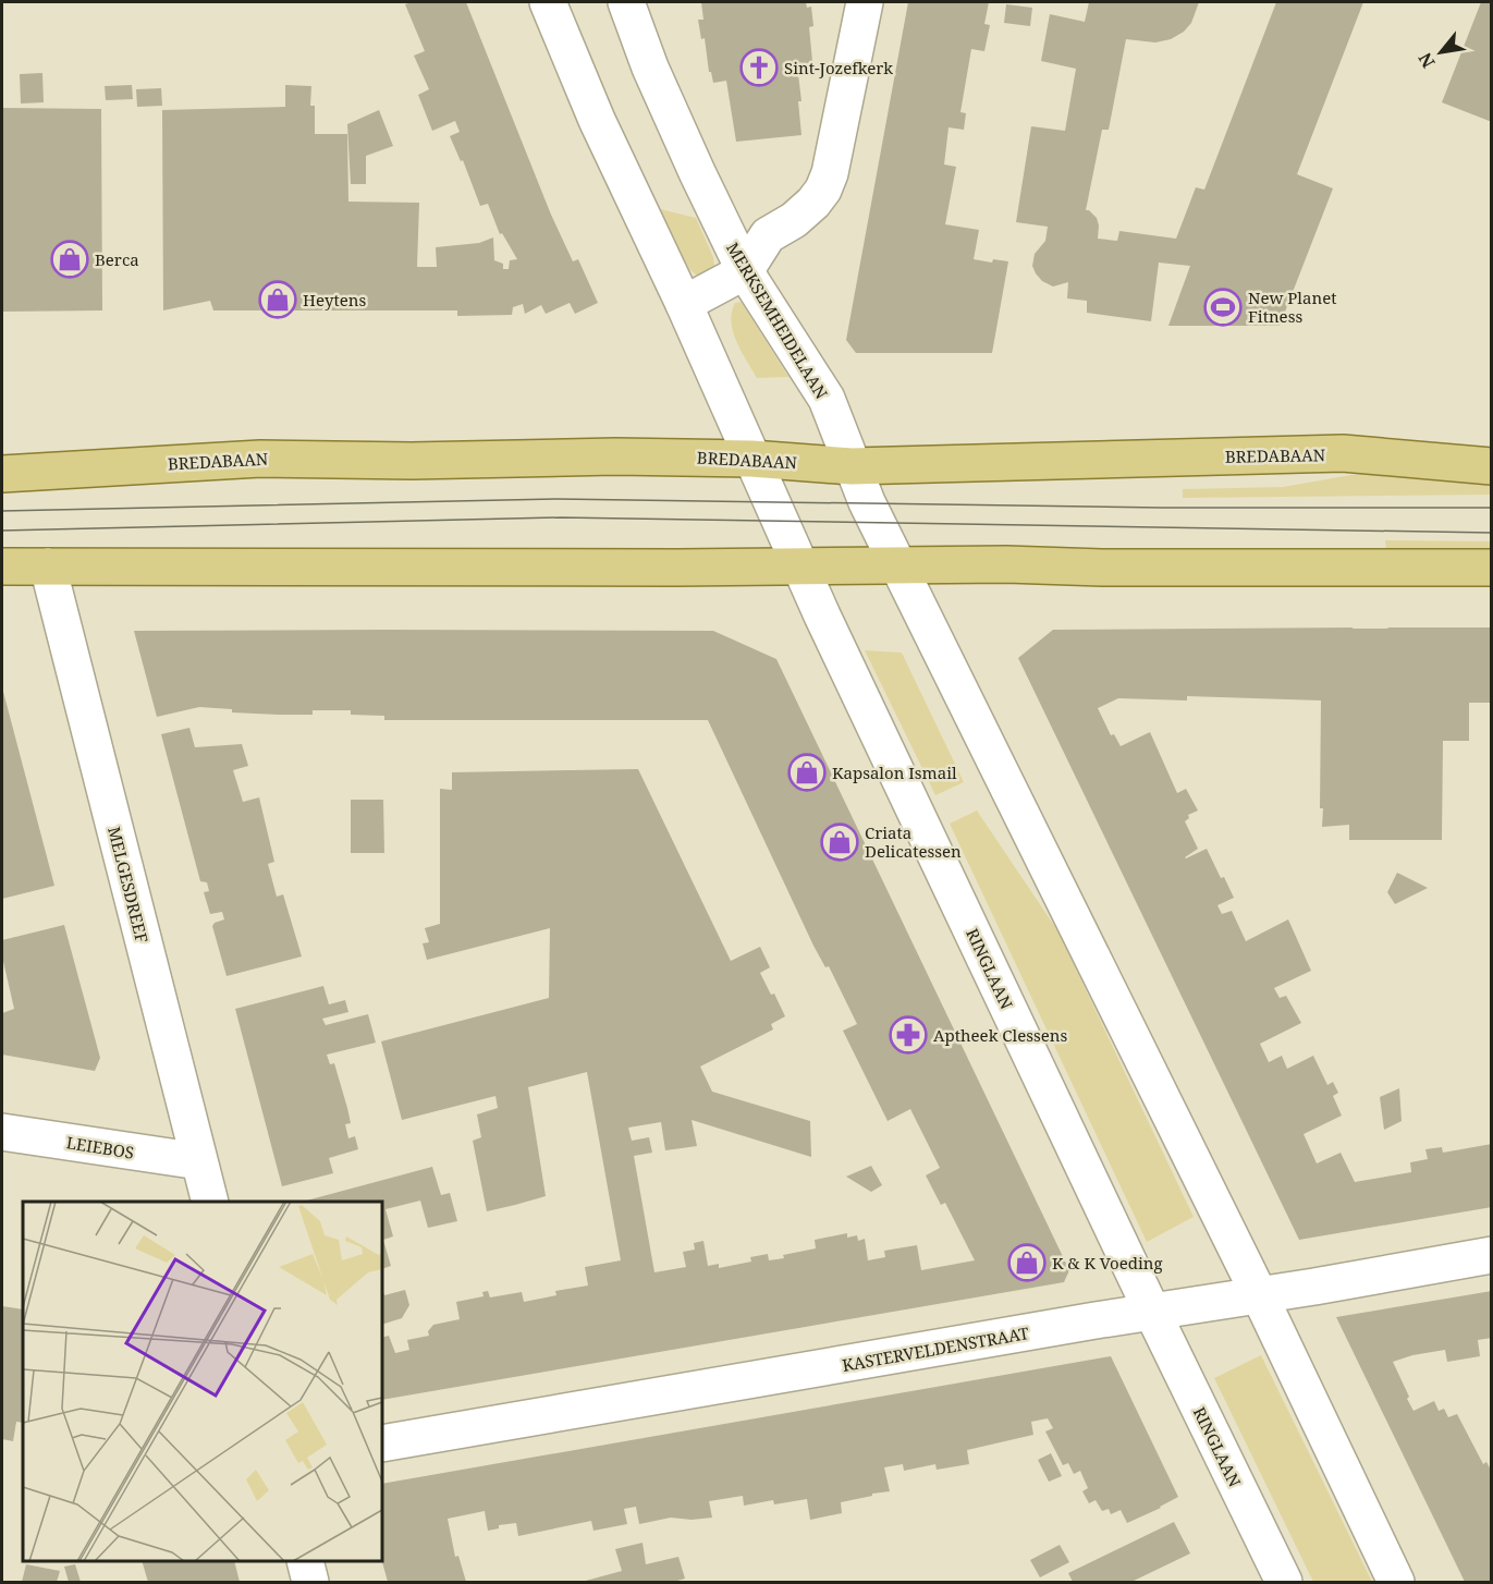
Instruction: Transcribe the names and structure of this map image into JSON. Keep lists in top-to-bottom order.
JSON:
{
  "streets": {
    "main road": ["BREDABAAN"],
    "street": [
      "MERKSEMHEIDELAAN",
      "MELGESDREEF",
      "RINGLAAN",
      "LEIEBOS",
      "KASTERVELDENSTRAAT"
    ]
  },
  "crossings": [
    ["MERKSEMHEIDELAAN", "BREDABAAN"],
    ["BREDABAAN", "RINGLAAN"],
    ["MELGESDREEF", "LEIEBOS"],
    ["RINGLAAN", "KASTERVELDENSTRAAT"]
  ],
  "places": {
    "church": ["Sint-Jozefkerk"],
    "shop": [
      "Berca",
      "Heytens",
      "Kapsalon Ismail",
      "Criata Delicatessen",
      "K & K Voeding"
    ],
    "sports": ["New Planet Fitness"],
    "pharmacy": ["Aptheek Clessens"]
  },
  "north": "bottom left"
}
